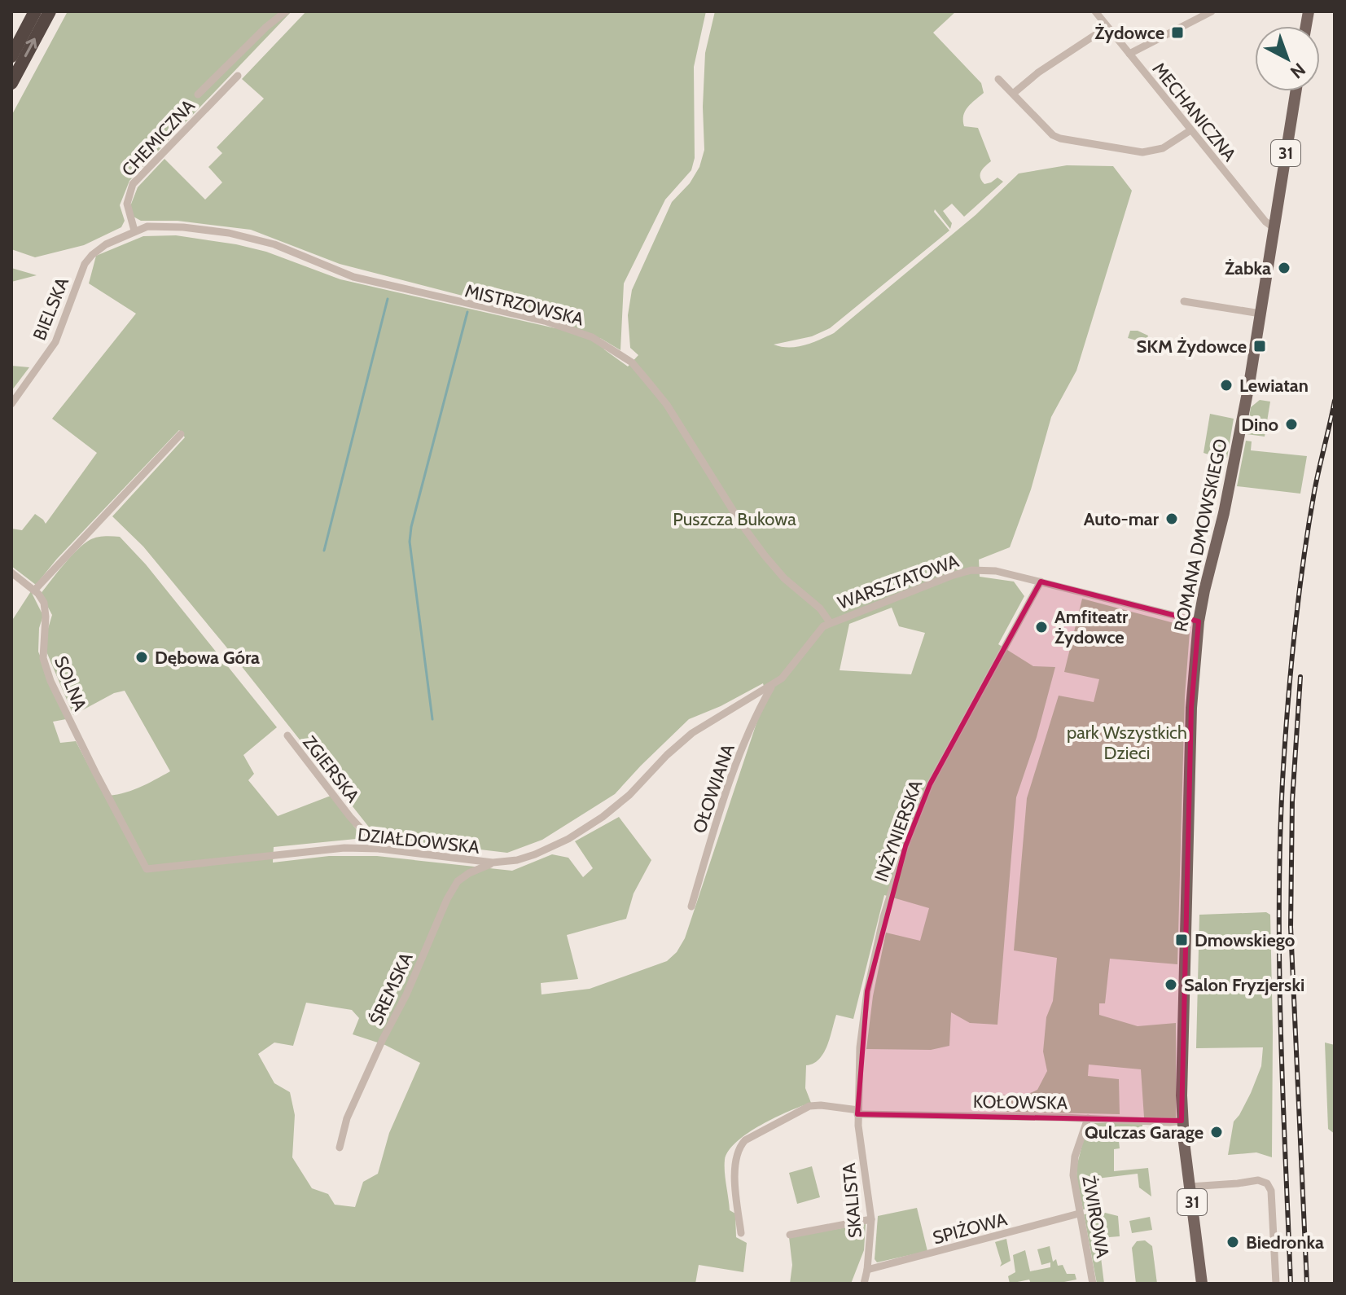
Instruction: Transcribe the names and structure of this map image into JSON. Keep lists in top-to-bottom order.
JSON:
{
  "streets": {
    "main road": ["31", "ROMANA DMOWSKIEGO"],
    "street": [
      "MECHANICZNA",
      "CHEMICZNA",
      "MISTRZOWSKA",
      "BIELSKA",
      "WARSZTATOWA",
      "SOLNA",
      "ZGIERSKA",
      "OŁOWIANA",
      "INŻYNIERSKA",
      "DZIAŁDOWSKA",
      "ŚREMSKA",
      "KOŁOWSKA",
      "SKALISTA",
      "ŻWIROWA",
      "SPIŻOWA"
    ]
  },
  "crossings": [
    ["MECHANICZNA", "ROMANA DMOWSKIEGO"],
    ["CHEMICZNA", "MISTRZOWSKA"],
    ["31", "ROMANA DMOWSKIEGO"],
    ["31", "KOŁOWSKA"],
    ["MISTRZOWSKA", "BIELSKA"],
    ["MISTRZOWSKA", "WARSZTATOWA"],
    ["ROMANA DMOWSKIEGO", "WARSZTATOWA"],
    ["ROMANA DMOWSKIEGO", "KOŁOWSKA"],
    ["WARSZTATOWA", "OŁOWIANA"],
    ["WARSZTATOWA", "INŻYNIERSKA"],
    ["WARSZTATOWA", "DZIAŁDOWSKA"],
    ["SOLNA", "DZIAŁDOWSKA"],
    ["ZGIERSKA", "DZIAŁDOWSKA"],
    ["INŻYNIERSKA", "KOŁOWSKA"],
    ["INŻYNIERSKA", "SKALISTA"],
    ["DZIAŁDOWSKA", "ŚREMSKA"],
    ["KOŁOWSKA", "SKALISTA"],
    ["KOŁOWSKA", "ŻWIROWA"],
    ["SKALISTA", "SPIŻOWA"],
    ["ŻWIROWA", "SPIŻOWA"]
  ],
  "parks": ["Puszcza Bukowa", "park Wszystkich Dzieci"],
  "places": {
    "transit": ["Żydowce", "SKM Żydowce", "Dmowskiego"],
    "other": [
      "Żabka",
      "Lewiatan",
      "Dino",
      "Auto-mar",
      "Amfiteatr Żydowce",
      "Dębowa Góra",
      "Salon Fryzjerski",
      "Qulczas Garage",
      "Biedronka"
    ]
  },
  "north": "bottom right"
}
